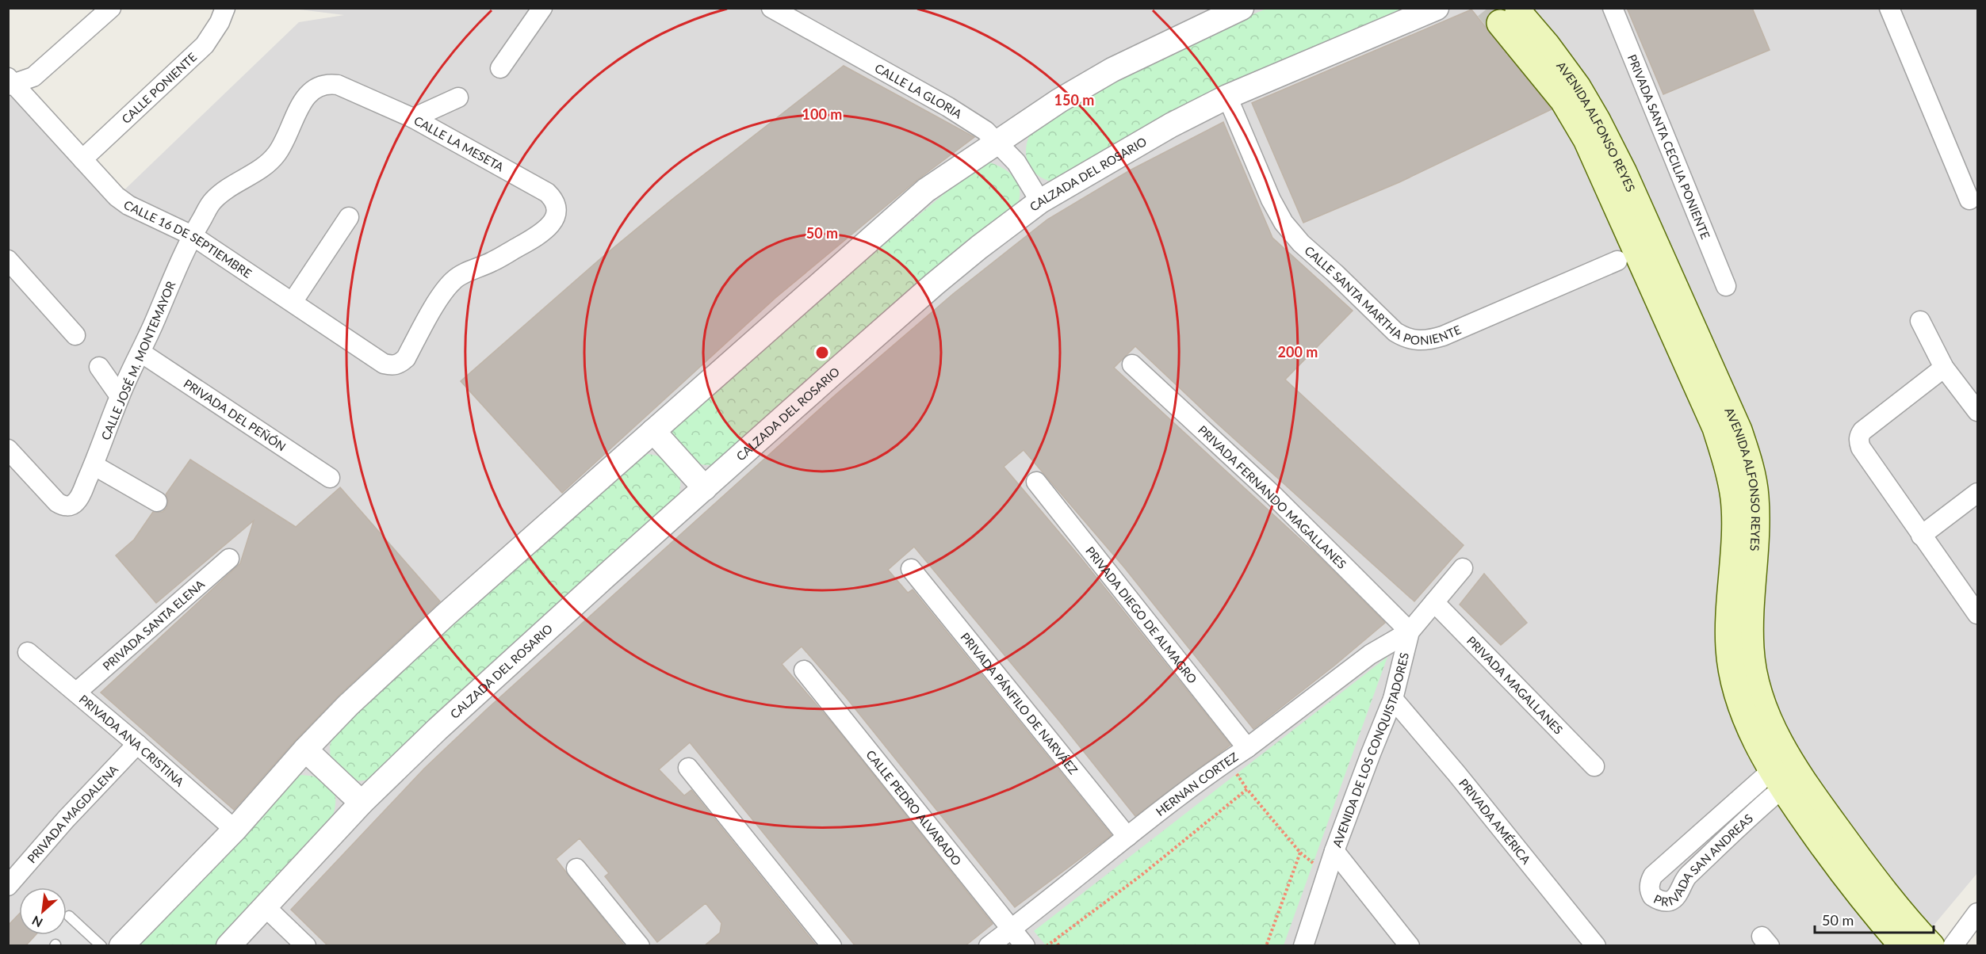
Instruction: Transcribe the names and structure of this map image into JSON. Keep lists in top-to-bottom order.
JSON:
{
  "streets": {
    "main road": ["AVENIDA ALFONSO REYES"],
    "street": [
      "CALLE PONIENTE",
      "CALLE LA GLORIA",
      "CALLE LA MESETA",
      "PRIVADA SANTA CECILIA PONIENTE",
      "CALZADA DEL ROSARIO",
      "CALLE 16 DE SEPTIEMBRE",
      "CALLE SANTA MARTHA PONIENTE",
      "CALLE JOSÉ M. MONTEMAYOR",
      "PRIVADA DEL PEÑÓN",
      "PRIVADA FERNANDO MAGALLANES",
      "PRIVADA DIEGO DE ALMAGRO",
      "PRIVADA SANTA ELENA",
      "PRIVADA MAGALLANES",
      "PRIVADA PÁNFILO DE NARVÁEZ",
      "PRIVADA ANA CRISTINA",
      "AVENIDA DE LOS CONQUISTADORES",
      "HERNAN CORTEZ",
      "CALLE PEDRO ALVARADO",
      "PRIVADA MAGDALENA",
      "PRIVADA AMÉRICA",
      "PRIVADA SAN ANDREAS"
    ]
  },
  "crossings": [
    ["CALLE PONIENTE", "CALLE 16 DE SEPTIEMBRE"],
    ["CALLE LA GLORIA", "CALZADA DEL ROSARIO"],
    ["AVENIDA ALFONSO REYES", "PRIVADA SAN ANDREAS"],
    ["CALLE LA MESETA", "CALLE 16 DE SEPTIEMBRE"],
    ["CALLE LA MESETA", "CALLE JOSÉ M. MONTEMAYOR"],
    ["CALZADA DEL ROSARIO", "CALLE SANTA MARTHA PONIENTE"],
    ["CALLE 16 DE SEPTIEMBRE", "CALLE JOSÉ M. MONTEMAYOR"],
    ["CALLE JOSÉ M. MONTEMAYOR", "PRIVADA DEL PEÑÓN"],
    ["PRIVADA FERNANDO MAGALLANES", "AVENIDA DE LOS CONQUISTADORES"],
    ["PRIVADA FERNANDO MAGALLANES", "HERNAN CORTEZ"],
    ["PRIVADA DIEGO DE ALMAGRO", "HERNAN CORTEZ"],
    ["PRIVADA SANTA ELENA", "PRIVADA ANA CRISTINA"],
    ["PRIVADA MAGALLANES", "AVENIDA DE LOS CONQUISTADORES"],
    ["PRIVADA PÁNFILO DE NARVÁEZ", "HERNAN CORTEZ"],
    ["PRIVADA ANA CRISTINA", "PRIVADA MAGDALENA"],
    ["AVENIDA DE LOS CONQUISTADORES", "HERNAN CORTEZ"],
    ["AVENIDA DE LOS CONQUISTADORES", "PRIVADA AMÉRICA"],
    ["HERNAN CORTEZ", "CALLE PEDRO ALVARADO"]
  ],
  "scale_bar": "50 m",
  "north": "bottom left",
  "rings": [
    "150 m",
    "100 m",
    "50 m",
    "200 m"
  ]
}
